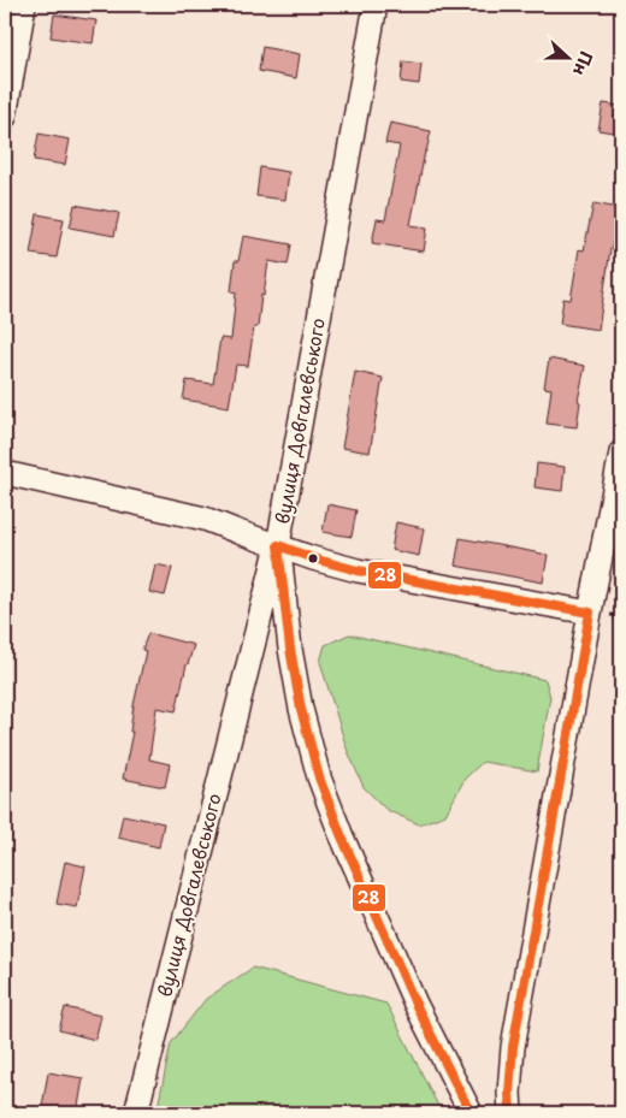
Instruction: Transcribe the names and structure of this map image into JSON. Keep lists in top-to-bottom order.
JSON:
{
  "streets": {
    "street": ["вулиця Довгалевського"]
  },
  "lines": ["transit line 28"],
  "north": "right"
}
